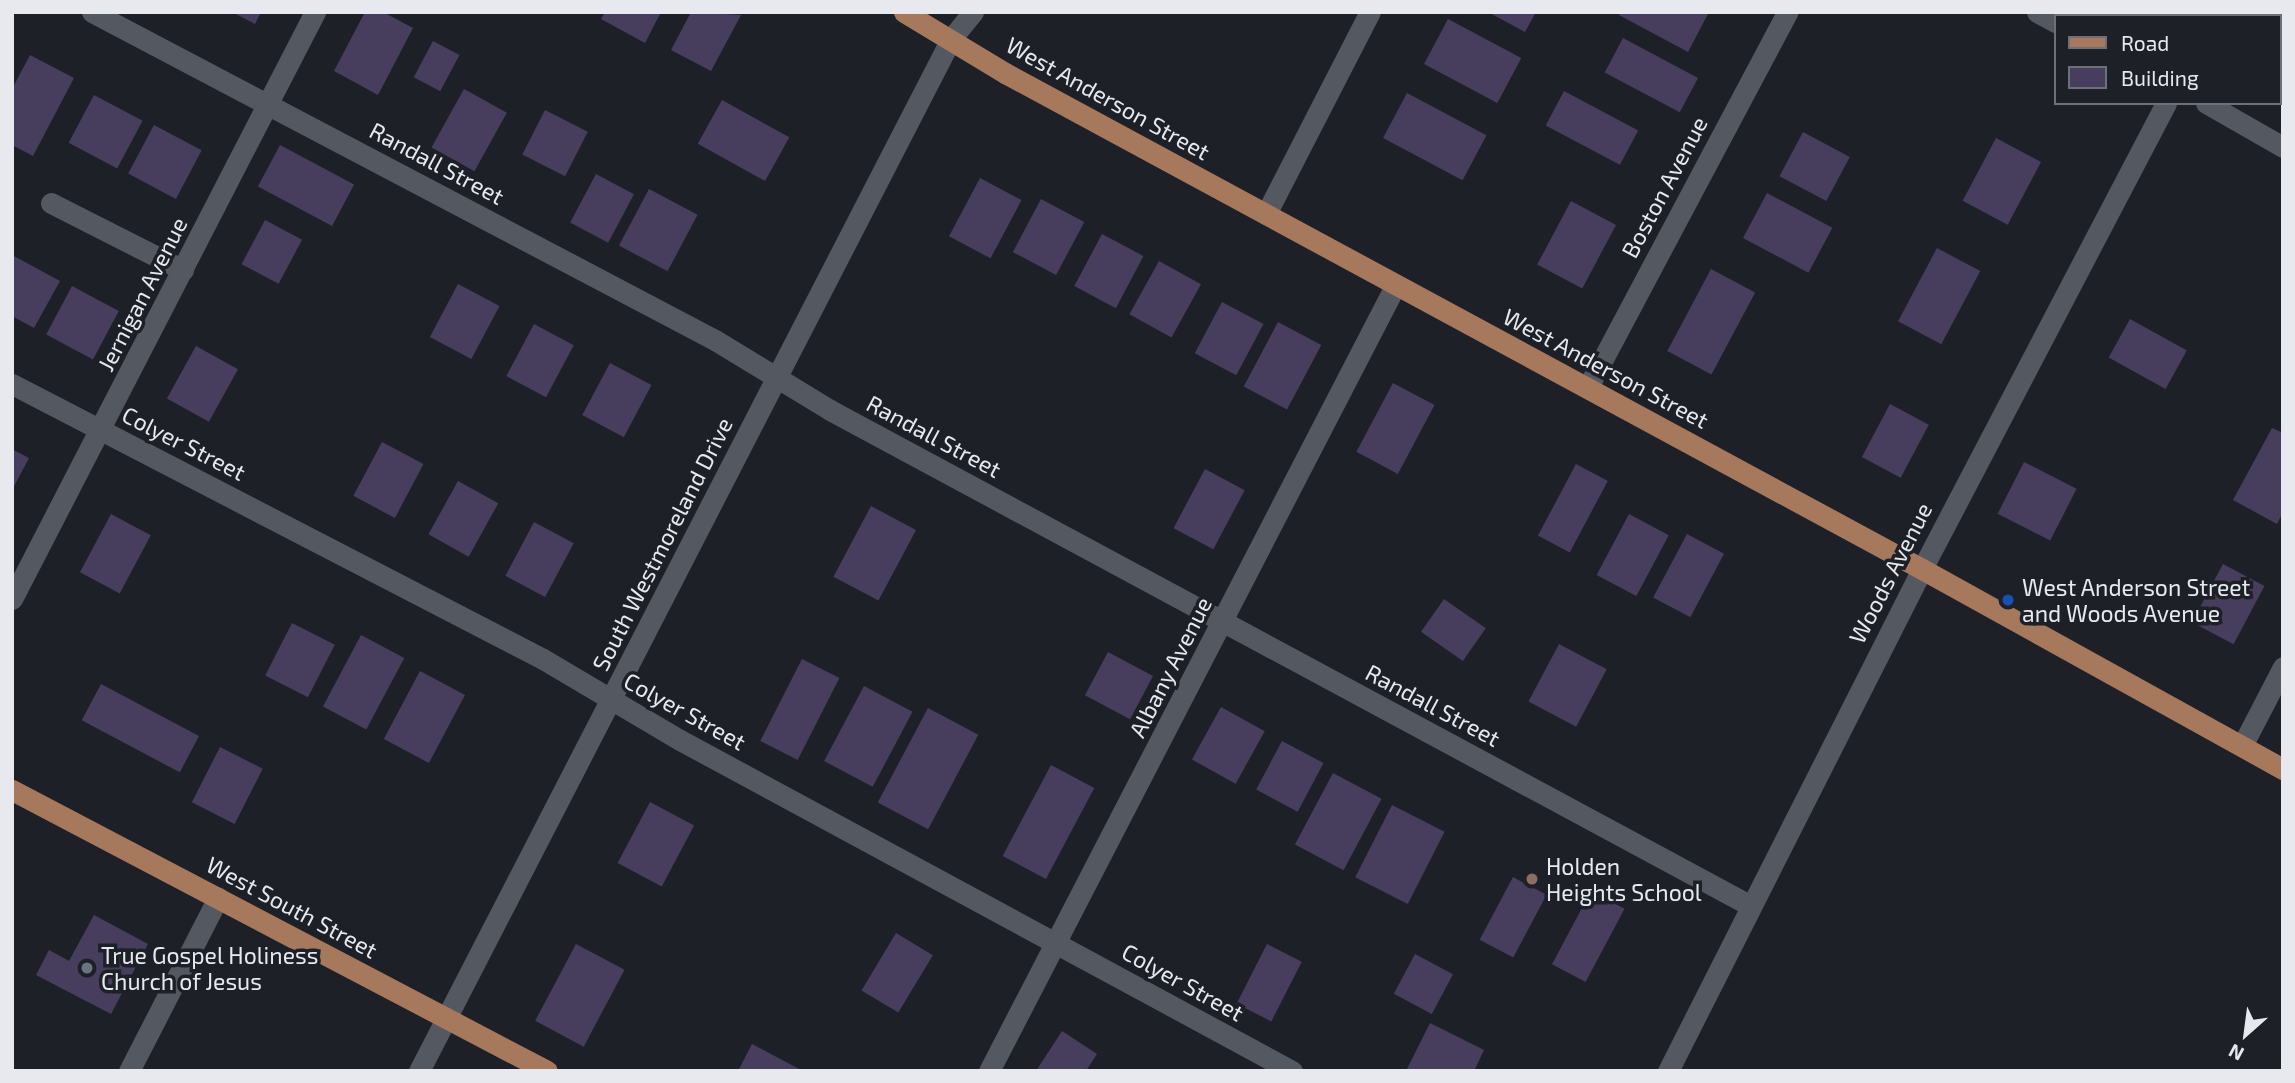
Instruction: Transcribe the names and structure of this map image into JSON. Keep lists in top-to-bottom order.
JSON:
{
  "streets": {
    "main road": ["West Anderson Street", "West South Street"],
    "street": [
      "Randall Street",
      "Boston Avenue",
      "Jernigan Avenue",
      "Colyer Street",
      "South Westmoreland Drive",
      "Woods Avenue",
      "Albany Avenue"
    ]
  },
  "crossings": [
    ["West Anderson Street", "Boston Avenue"],
    ["West Anderson Street", "South Westmoreland Drive"],
    ["West Anderson Street", "Woods Avenue"],
    ["West Anderson Street", "Albany Avenue"],
    ["Randall Street", "Jernigan Avenue"],
    ["Randall Street", "South Westmoreland Drive"],
    ["Randall Street", "Woods Avenue"],
    ["Randall Street", "Albany Avenue"],
    ["Jernigan Avenue", "Colyer Street"],
    ["Colyer Street", "South Westmoreland Drive"],
    ["Colyer Street", "Albany Avenue"],
    ["South Westmoreland Drive", "West South Street"]
  ],
  "places": ["West Anderson Street and Woods Avenue", "Holden Heights School", "True Gospel Holiness Church of Jesus"],
  "legend": ["Road", "Building"],
  "north": "bottom left"
}
